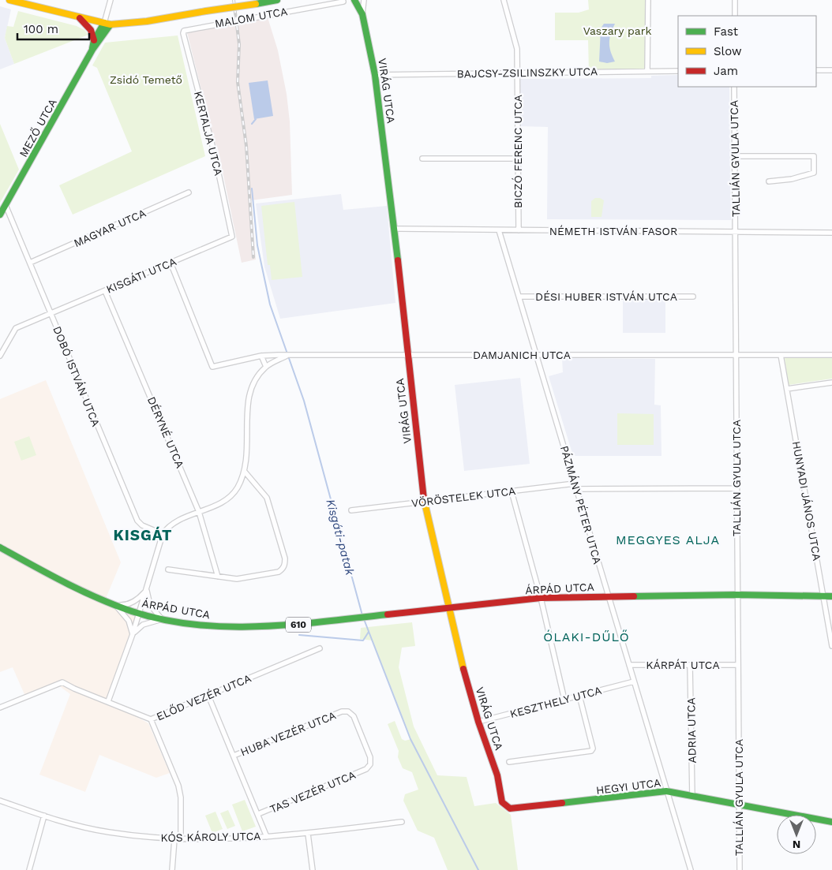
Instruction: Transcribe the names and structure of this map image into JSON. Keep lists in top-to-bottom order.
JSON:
{
  "streets": {
    "street": [
      "MALOM UTCA",
      "BAJCSY-ZSILINSZKY UTCA",
      "VIRÁG UTCA",
      "MEZŐ UTCA",
      "KERTALJA UTCA",
      "BICZÓ FERENC UTCA",
      "TALLIÁN GYULA UTCA",
      "MAGYAR UTCA",
      "NÉMETH ISTVÁN FASOR",
      "KISGÁTI UTCA",
      "DÉSI HUBER ISTVÁN UTCA",
      "DAMJANICH UTCA",
      "DOBÓ ISTVÁN UTCA",
      "DÉRYNÉ UTCA",
      "VÖRÖSTELEK UTCA",
      "HUNYADI JÁNOS UTCA",
      "PÁZMÁNY PÉTER UTCA",
      "ÁRPÁD UTCA",
      "610",
      "KÁRPÁT UTCA",
      "ELŐD VEZÉR UTCA",
      "KESZTHELY UTCA",
      "ADRIA UTCA",
      "HUBA VEZÉR UTCA",
      "HEGYI UTCA",
      "TAS VEZÉR UTCA",
      "KÓS KÁROLY UTCA"
    ]
  },
  "crossings": [
    ["MALOM UTCA", "KERTALJA UTCA"],
    ["BAJCSY-ZSILINSZKY UTCA", "VIRÁG UTCA"],
    ["BAJCSY-ZSILINSZKY UTCA", "BICZÓ FERENC UTCA"],
    ["VIRÁG UTCA", "NÉMETH ISTVÁN FASOR"],
    ["VIRÁG UTCA", "DAMJANICH UTCA"],
    ["VIRÁG UTCA", "VÖRÖSTELEK UTCA"],
    ["VIRÁG UTCA", "ÁRPÁD UTCA"],
    ["VIRÁG UTCA", "KESZTHELY UTCA"],
    ["VIRÁG UTCA", "HEGYI UTCA"],
    ["MEZŐ UTCA", "DOBÓ ISTVÁN UTCA"],
    ["KERTALJA UTCA", "KISGÁTI UTCA"],
    ["BICZÓ FERENC UTCA", "NÉMETH ISTVÁN FASOR"],
    ["TALLIÁN GYULA UTCA", "NÉMETH ISTVÁN FASOR"],
    ["TALLIÁN GYULA UTCA", "DAMJANICH UTCA"],
    ["TALLIÁN GYULA UTCA", "ÁRPÁD UTCA"],
    ["TALLIÁN GYULA UTCA", "610"],
    ["TALLIÁN GYULA UTCA", "KÁRPÁT UTCA"],
    ["TALLIÁN GYULA UTCA", "HEGYI UTCA"],
    ["MAGYAR UTCA", "DOBÓ ISTVÁN UTCA"],
    ["NÉMETH ISTVÁN FASOR", "PÁZMÁNY PÉTER UTCA"],
    ["KISGÁTI UTCA", "DAMJANICH UTCA"],
    ["KISGÁTI UTCA", "DOBÓ ISTVÁN UTCA"],
    ["KISGÁTI UTCA", "DÉRYNÉ UTCA"],
    ["DÉSI HUBER ISTVÁN UTCA", "PÁZMÁNY PÉTER UTCA"],
    ["DAMJANICH UTCA", "HUNYADI JÁNOS UTCA"],
    ["DAMJANICH UTCA", "PÁZMÁNY PÉTER UTCA"],
    ["VÖRÖSTELEK UTCA", "PÁZMÁNY PÉTER UTCA"],
    ["HUNYADI JÁNOS UTCA", "610"],
    ["PÁZMÁNY PÉTER UTCA", "ÁRPÁD UTCA"],
    ["PÁZMÁNY PÉTER UTCA", "KÁRPÁT UTCA"],
    ["PÁZMÁNY PÉTER UTCA", "KESZTHELY UTCA"],
    ["PÁZMÁNY PÉTER UTCA", "HEGYI UTCA"],
    ["ÁRPÁD UTCA", "610"],
    ["KÁRPÁT UTCA", "ADRIA UTCA"],
    ["ADRIA UTCA", "HEGYI UTCA"],
    ["HUBA VEZÉR UTCA", "TAS VEZÉR UTCA"]
  ],
  "districts": ["KISGÁT", "MEGGYES ALJA", "ÓLAKI-DŰLŐ"],
  "water": ["Kisgáti-patak"],
  "parks": ["Vaszary park", "Zsidó Temető"],
  "legend": ["Fast", "Slow", "Jam"],
  "scale_bar": "100 m",
  "north": "bottom"
}
